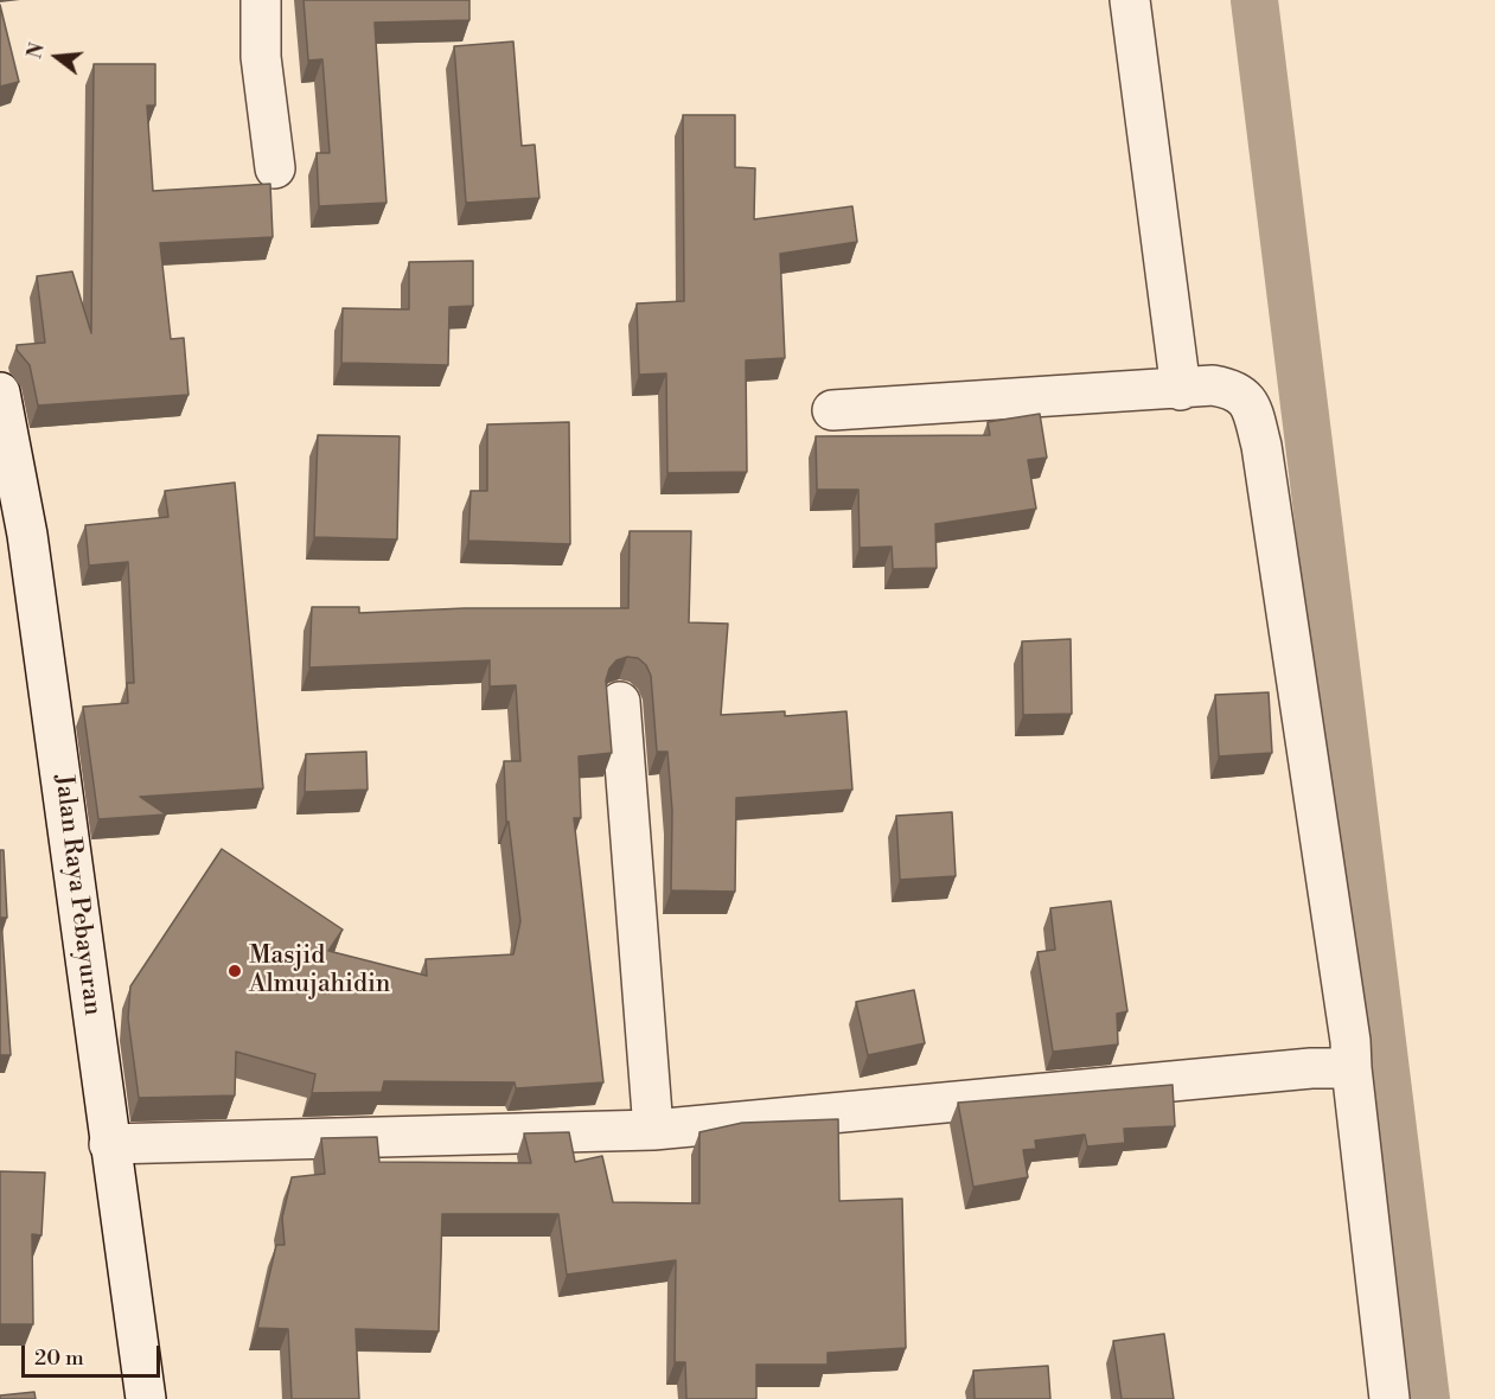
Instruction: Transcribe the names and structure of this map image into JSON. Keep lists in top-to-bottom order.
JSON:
{
  "streets": {
    "street": ["Jalan Raya Pebayuran"]
  },
  "places": ["Masjid Almujahidin"],
  "scale_bar": "20 m",
  "north": "left"
}
